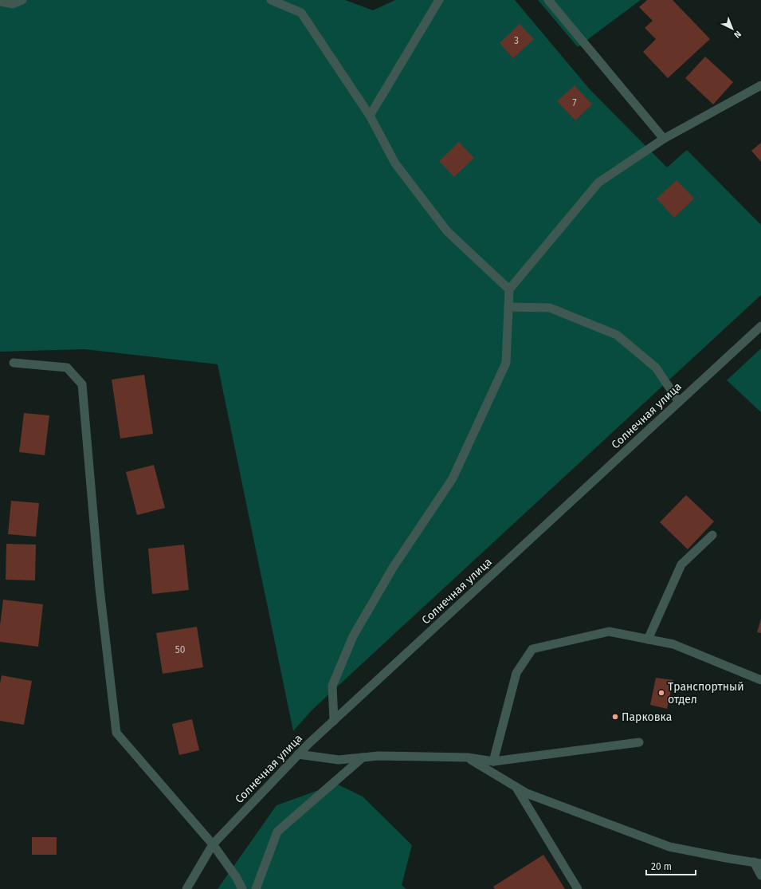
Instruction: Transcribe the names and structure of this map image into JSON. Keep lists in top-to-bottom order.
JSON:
{
  "streets": {
    "street": ["Солнечная улица"]
  },
  "places": ["Транспортный отдел", "Парковка"],
  "house_numbers": ["3", "7", "50"],
  "scale_bar": "20 m",
  "north": "bottom right"
}
